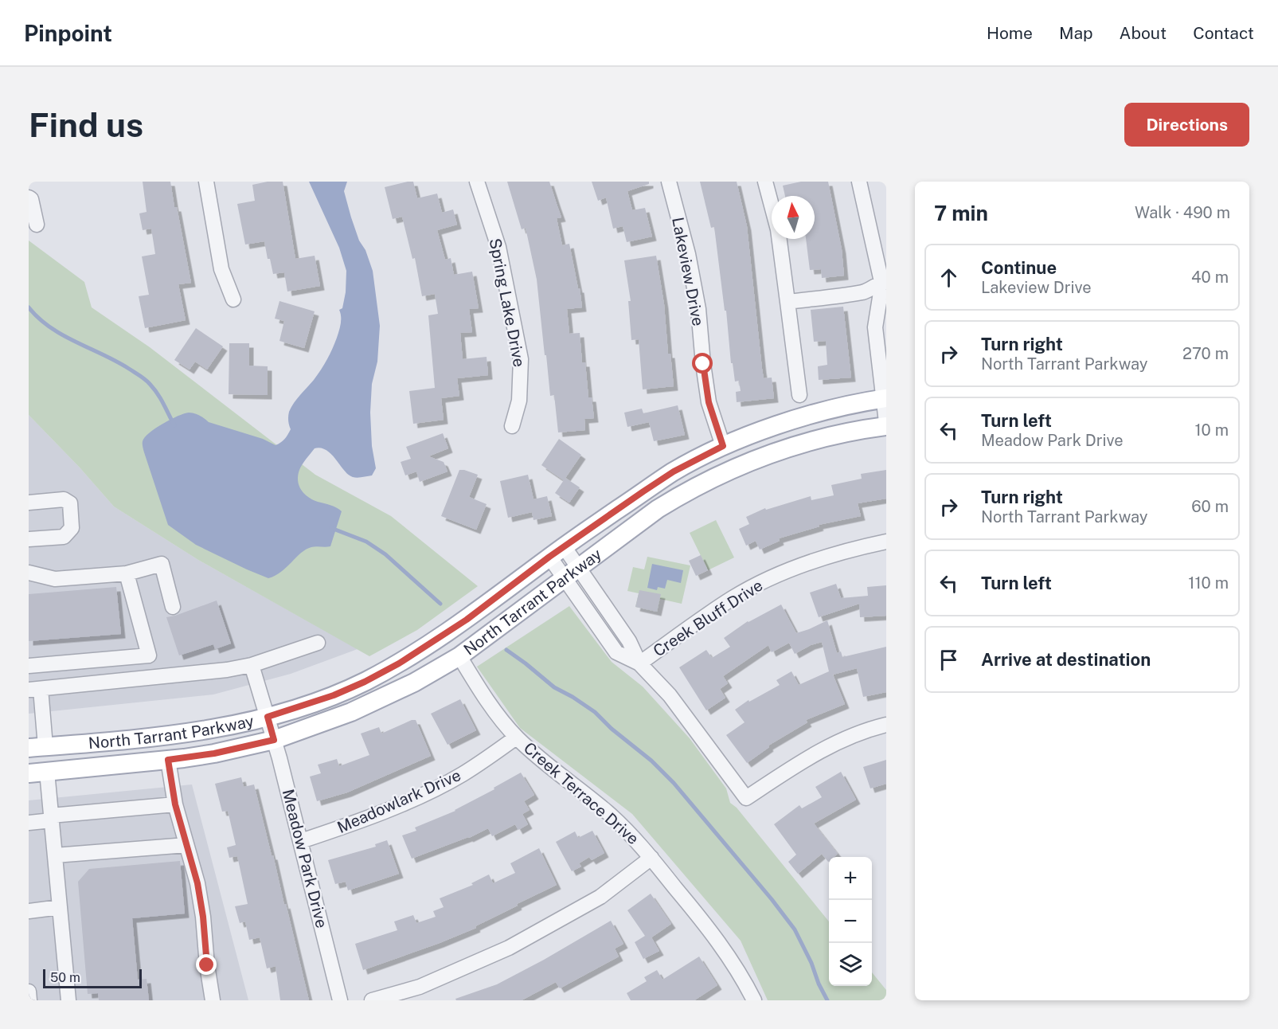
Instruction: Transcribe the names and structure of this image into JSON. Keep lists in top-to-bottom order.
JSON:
{
  "streets": {
    "main road": ["North Tarrant Parkway"],
    "street": [
      "Lakeview Drive",
      "Spring Lake Drive",
      "Creek Bluff Drive",
      "Creek Terrace Drive",
      "Meadowlark Drive",
      "Meadow Park Drive"
    ]
  },
  "crossings": [
    ["Lakeview Drive", "North Tarrant Parkway"],
    ["North Tarrant Parkway", "Creek Terrace Drive"],
    ["North Tarrant Parkway", "Meadow Park Drive"],
    ["Creek Terrace Drive", "Meadowlark Drive"],
    ["Meadowlark Drive", "Meadow Park Drive"]
  ],
  "scale_bar": "50 m",
  "north": "top",
  "page": {
    "header": "Pinpoint",
    "nav": [
      "Home",
      "Map",
      "About",
      "Contact"
    ],
    "buttons": "Directions",
    "title": "Find us",
    "heading": ["7 min", "Walk · 490 m"],
    "list": [
      ["Continue", "Lakeview Drive", "40 m"],
      ["Turn right", "North Tarrant Parkway", "270 m"],
      ["Turn left", "Meadow Park Drive", "10 m"],
      ["Turn right", "North Tarrant Parkway", "60 m"],
      ["Turn left", "110 m"],
      "Arrive at destination"
    ],
    "map_buttons": ["+", "−"],
    "scale": "50 m"
  }
}
